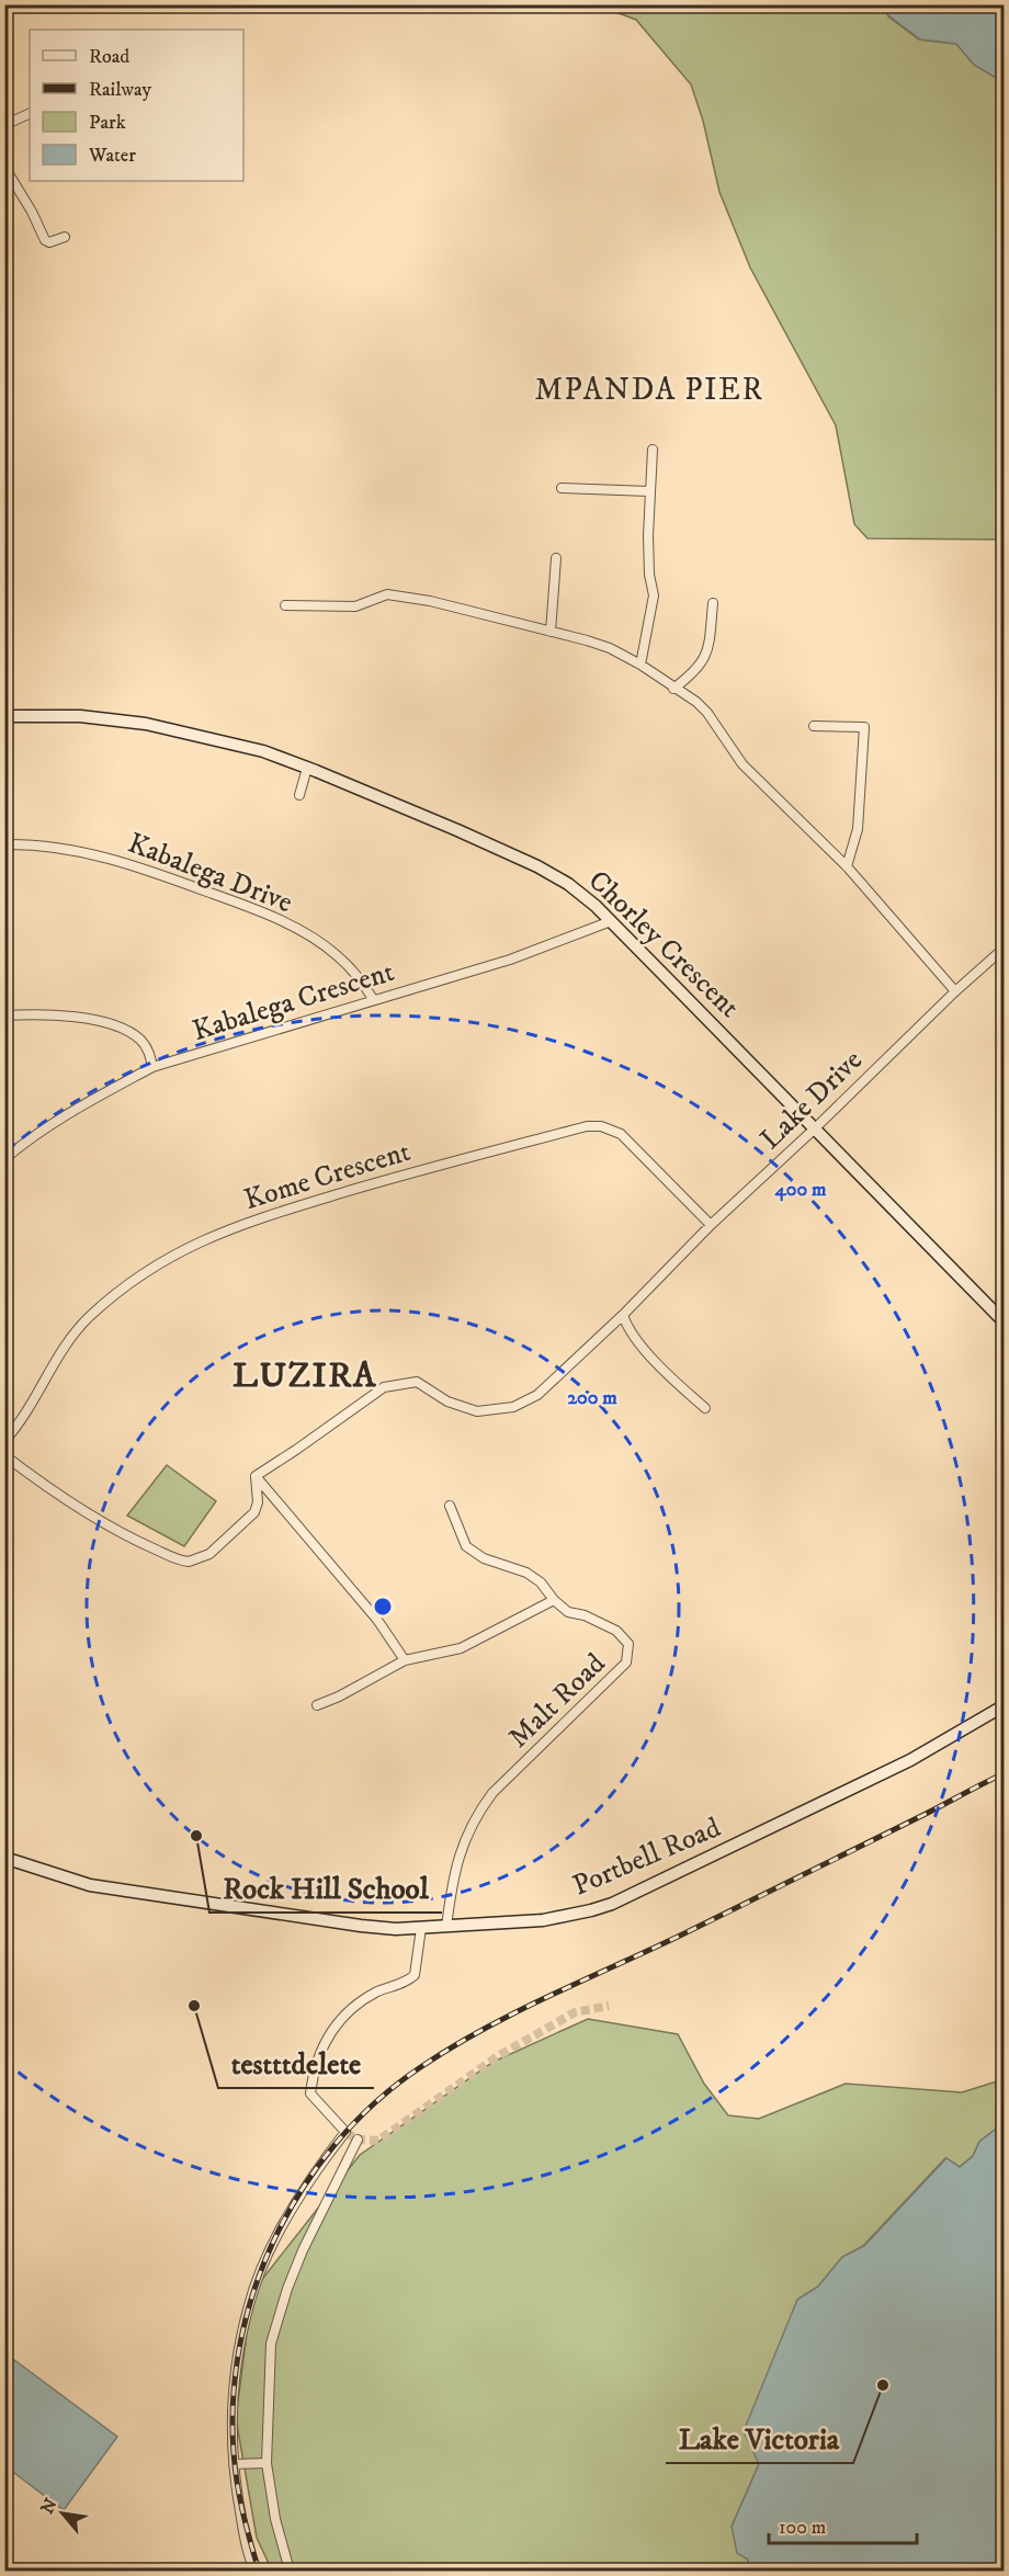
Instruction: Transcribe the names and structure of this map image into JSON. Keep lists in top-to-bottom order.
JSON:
{
  "streets": {
    "main road": ["Chorley Crescent", "Portbell Road"],
    "street": [
      "Kabalega Drive",
      "Kabalega Crescent",
      "Lake Drive",
      "Kome Crescent",
      "Malt Road"
    ]
  },
  "crossings": [
    ["Kabalega Drive", "Kabalega Crescent"],
    ["Chorley Crescent", "Kabalega Crescent"],
    ["Chorley Crescent", "Lake Drive"],
    ["Lake Drive", "Kome Crescent"],
    ["Malt Road", "Portbell Road"]
  ],
  "districts": ["MPANDA PIER", "LUZIRA"],
  "places": ["Rock Hill School", "testttdelete", "Lake Victoria"],
  "legend": [
    "Road",
    "Railway",
    "Park",
    "Water"
  ],
  "scale_bar": "100 m",
  "north": "top left",
  "rings": ["400 m", "200 m"]
}
